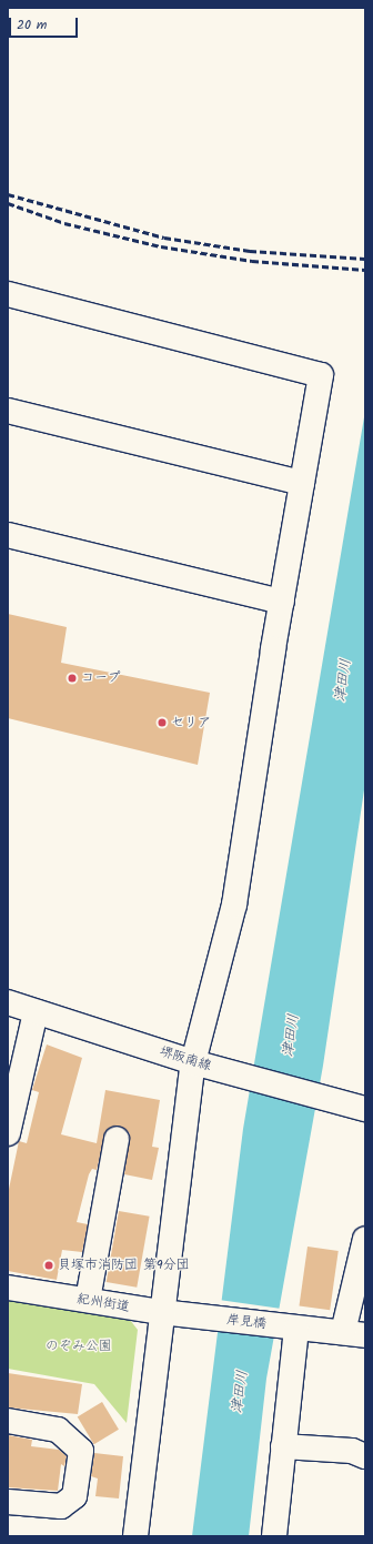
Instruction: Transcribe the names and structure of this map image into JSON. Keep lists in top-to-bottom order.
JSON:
{
  "streets": {
    "street": ["堺阪南線", "紀州街道", "岸見橋"]
  },
  "crossings": [
    ["紀州街道", "岸見橋"]
  ],
  "water": ["津田川"],
  "parks": ["のぞみ公園"],
  "places": ["コープ", "セリア", "貝塚市消防団 第9分団"],
  "scale_bar": "20 m"
}
